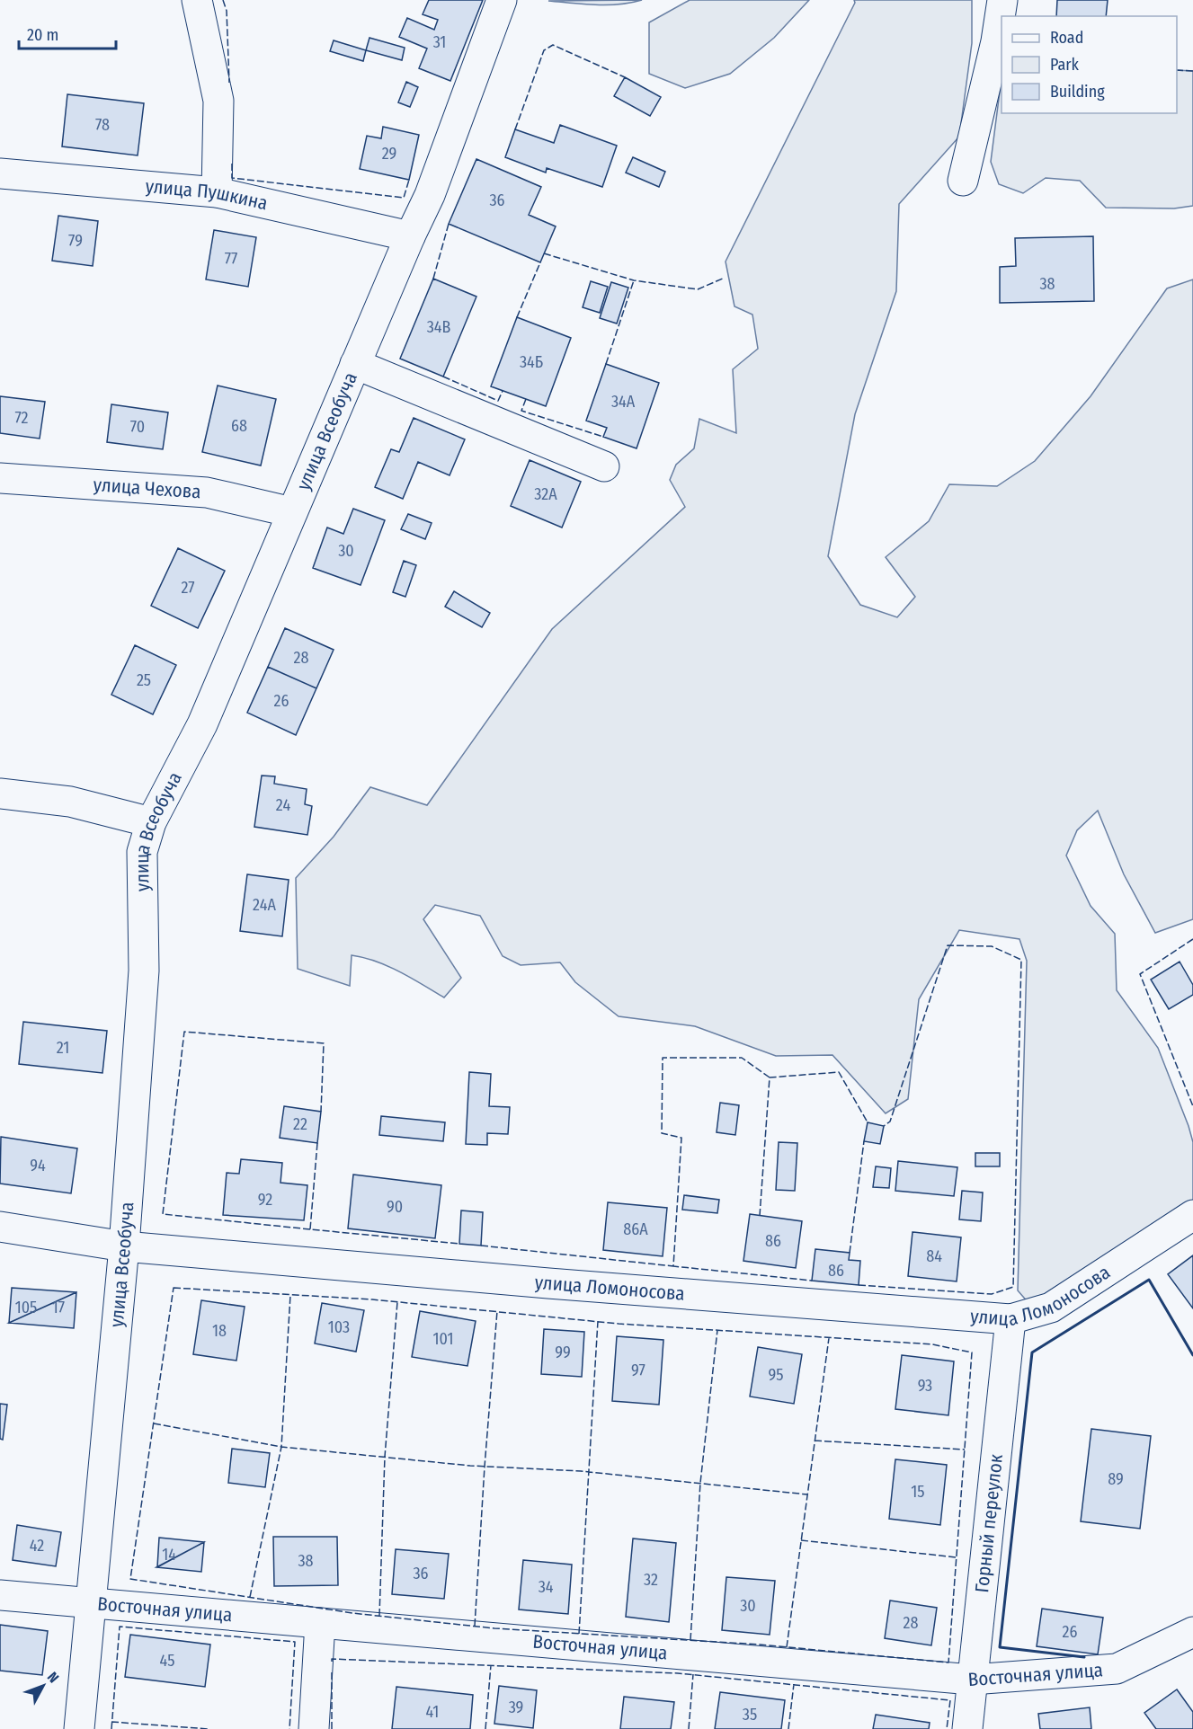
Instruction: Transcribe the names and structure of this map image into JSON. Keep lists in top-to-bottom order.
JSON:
{
  "streets": {
    "street": [
      "улица Пушкина",
      "улица Всеобуча",
      "улица Чехова",
      "улица Ломоносова",
      "Горный переулок",
      "Восточная улица"
    ]
  },
  "crossings": [
    ["улица Пушкина", "улица Всеобуча"],
    ["улица Всеобуча", "улица Чехова"],
    ["улица Всеобуча", "улица Ломоносова"],
    ["улица Всеобуча", "Восточная улица"],
    ["улица Ломоносова", "Горный переулок"],
    ["Горный переулок", "Восточная улица"]
  ],
  "house_numbers": [
    "31",
    "78",
    "29",
    "36",
    "79",
    "77",
    "38",
    "34В",
    "34Б",
    "34А",
    "72",
    "68",
    "70",
    "32А",
    "30",
    "27",
    "28",
    "25",
    "26",
    "24",
    "24А",
    "21",
    "22",
    "94",
    "92",
    "90",
    "86А",
    "86",
    "84",
    "86",
    "105",
    "17",
    "103",
    "18",
    "101",
    "99",
    "97",
    "95",
    "93",
    "89",
    "15",
    "42",
    "14",
    "38",
    "36",
    "32",
    "34",
    "30",
    "28",
    "26",
    "45",
    "39",
    "41",
    "35"
  ],
  "legend": ["Road", "Park", "Building"],
  "scale_bar": "20 m",
  "north": "top right"
}
